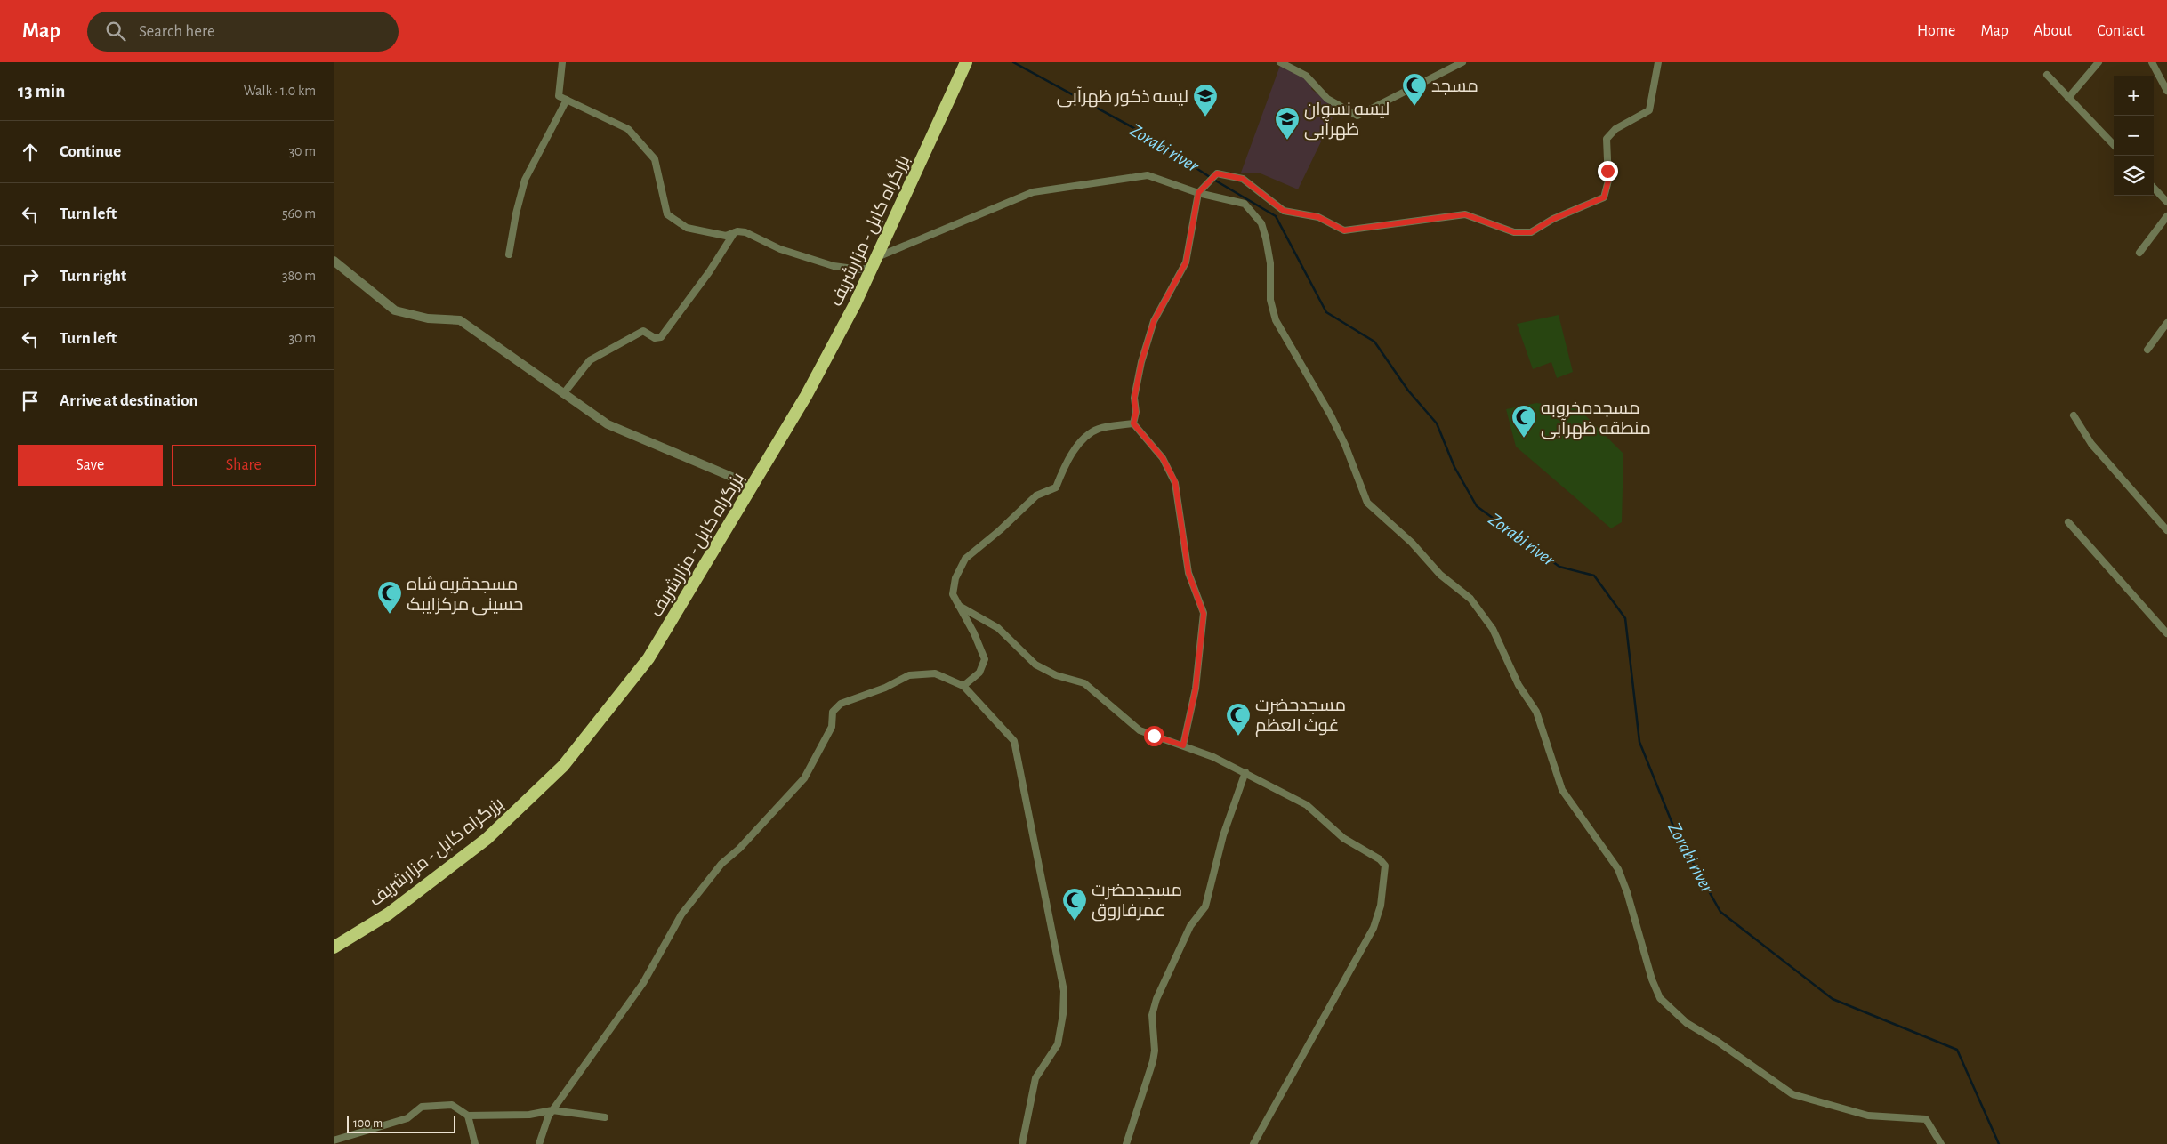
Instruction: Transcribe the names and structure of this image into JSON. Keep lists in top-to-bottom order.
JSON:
{
  "streets": {
    "highway": ["بزرگراه کابل - مزارشریف"]
  },
  "water": ["Zorabi river"],
  "places": {
    "mosque": [
      "مسجد",
      "مسجدمخروبه منطقه ظهرآبی",
      "مسجدقریه شاه حسینی مرکزایبک",
      "مسجدحضرت غوث العظم",
      "مسجدحضرت عمرفاروق"
    ],
    "school or university": ["لیسه ذکور ظهرآبی", "لیسه نسوان ظهرآبی"]
  },
  "scale_bar": "100 m",
  "page": {
    "header": "Map",
    "search": "Search here",
    "nav": [
      "Home",
      "Map",
      "About",
      "Contact"
    ],
    "heading": ["13 min", "Walk · 1.0 km"],
    "map_buttons": ["+", "−"],
    "list": [
      ["Continue", "30 m"],
      ["Turn left", "560 m"],
      ["Turn right", "380 m"],
      ["Turn left", "30 m"],
      "Arrive at destination"
    ],
    "buttons": ["Save", "Share"],
    "scale": "100 m"
  }
}
